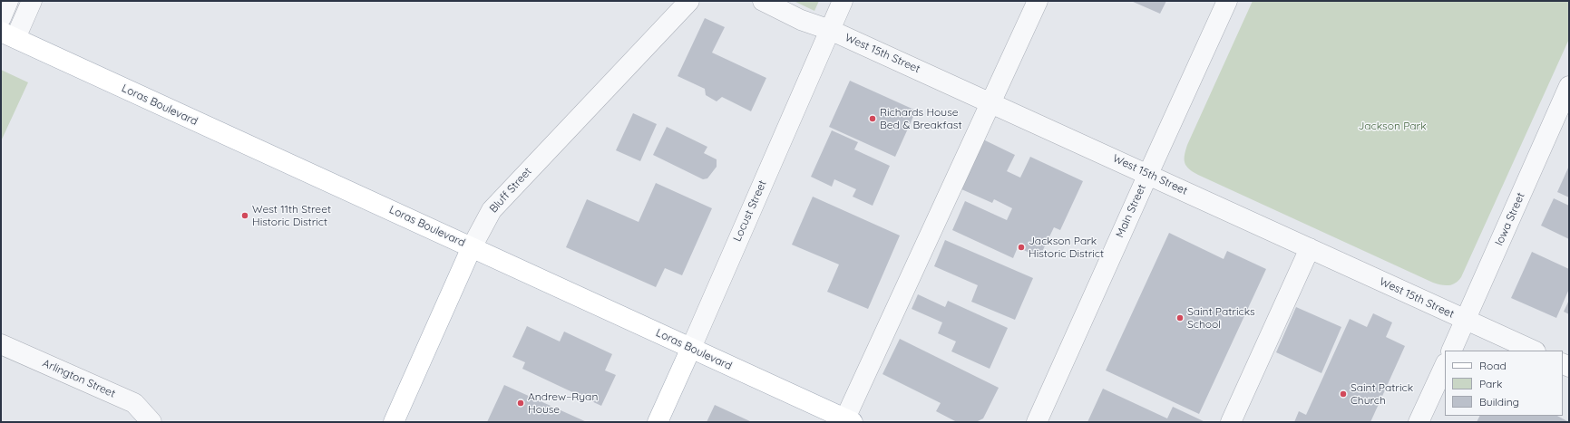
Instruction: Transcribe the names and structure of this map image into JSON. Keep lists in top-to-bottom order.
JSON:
{
  "streets": {
    "main road": ["Loras Boulevard", "Bluff Street", "Locust Street"],
    "street": [
      "West 15th Street",
      "Main Street",
      "Iowa Street",
      "Arlington Street"
    ]
  },
  "crossings": [
    ["West 15th Street", "Locust Street"],
    ["West 15th Street", "Main Street"],
    ["West 15th Street", "Iowa Street"],
    ["Loras Boulevard", "Bluff Street"],
    ["Loras Boulevard", "Locust Street"]
  ],
  "parks": ["Jackson Park"],
  "places": [
    "Richards House Bed & Breakfast",
    "West 11th Street Historic District",
    "Jackson Park Historic District",
    "Saint Patricks School",
    "Saint Patrick Church",
    "Andrew–Ryan House"
  ],
  "legend": ["Road", "Park", "Building"]
}
